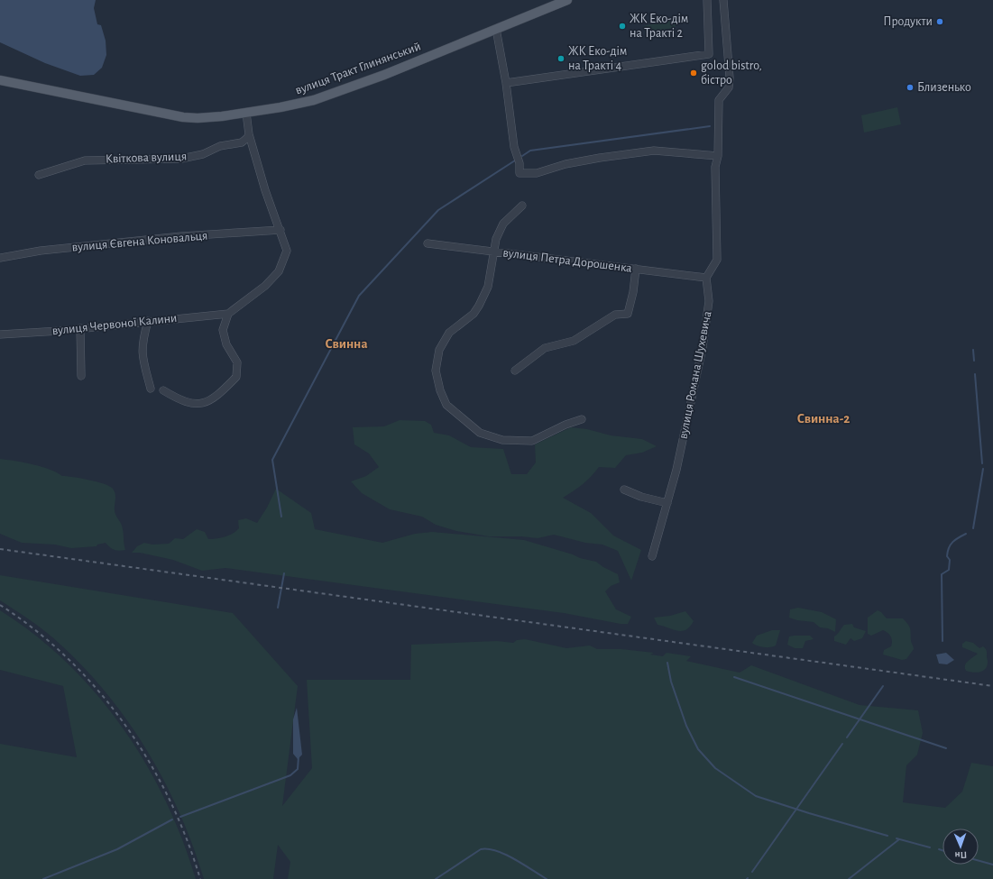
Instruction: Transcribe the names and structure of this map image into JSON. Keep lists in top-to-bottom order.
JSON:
{
  "streets": {
    "main road": ["вулиця Тракт Глинянський"],
    "street": [
      "Квіткова вулиця",
      "вулиця Євгена Коновальця",
      "вулиця Петра Дорошенка",
      "вулиця Червоної Калини",
      "вулиця Романа Шухевича"
    ]
  },
  "crossings": [
    ["вулиця Петра Дорошенка", "вулиця Романа Шухевича"]
  ],
  "districts": ["Свинна", "Свинна-2"],
  "places": [
    "Продукти",
    "ЖК Еко-дім на Тракті 2",
    "ЖК Еко-дім на Тракті 4",
    "golod bistro, бістро",
    "Близенько"
  ],
  "north": "bottom"
}
